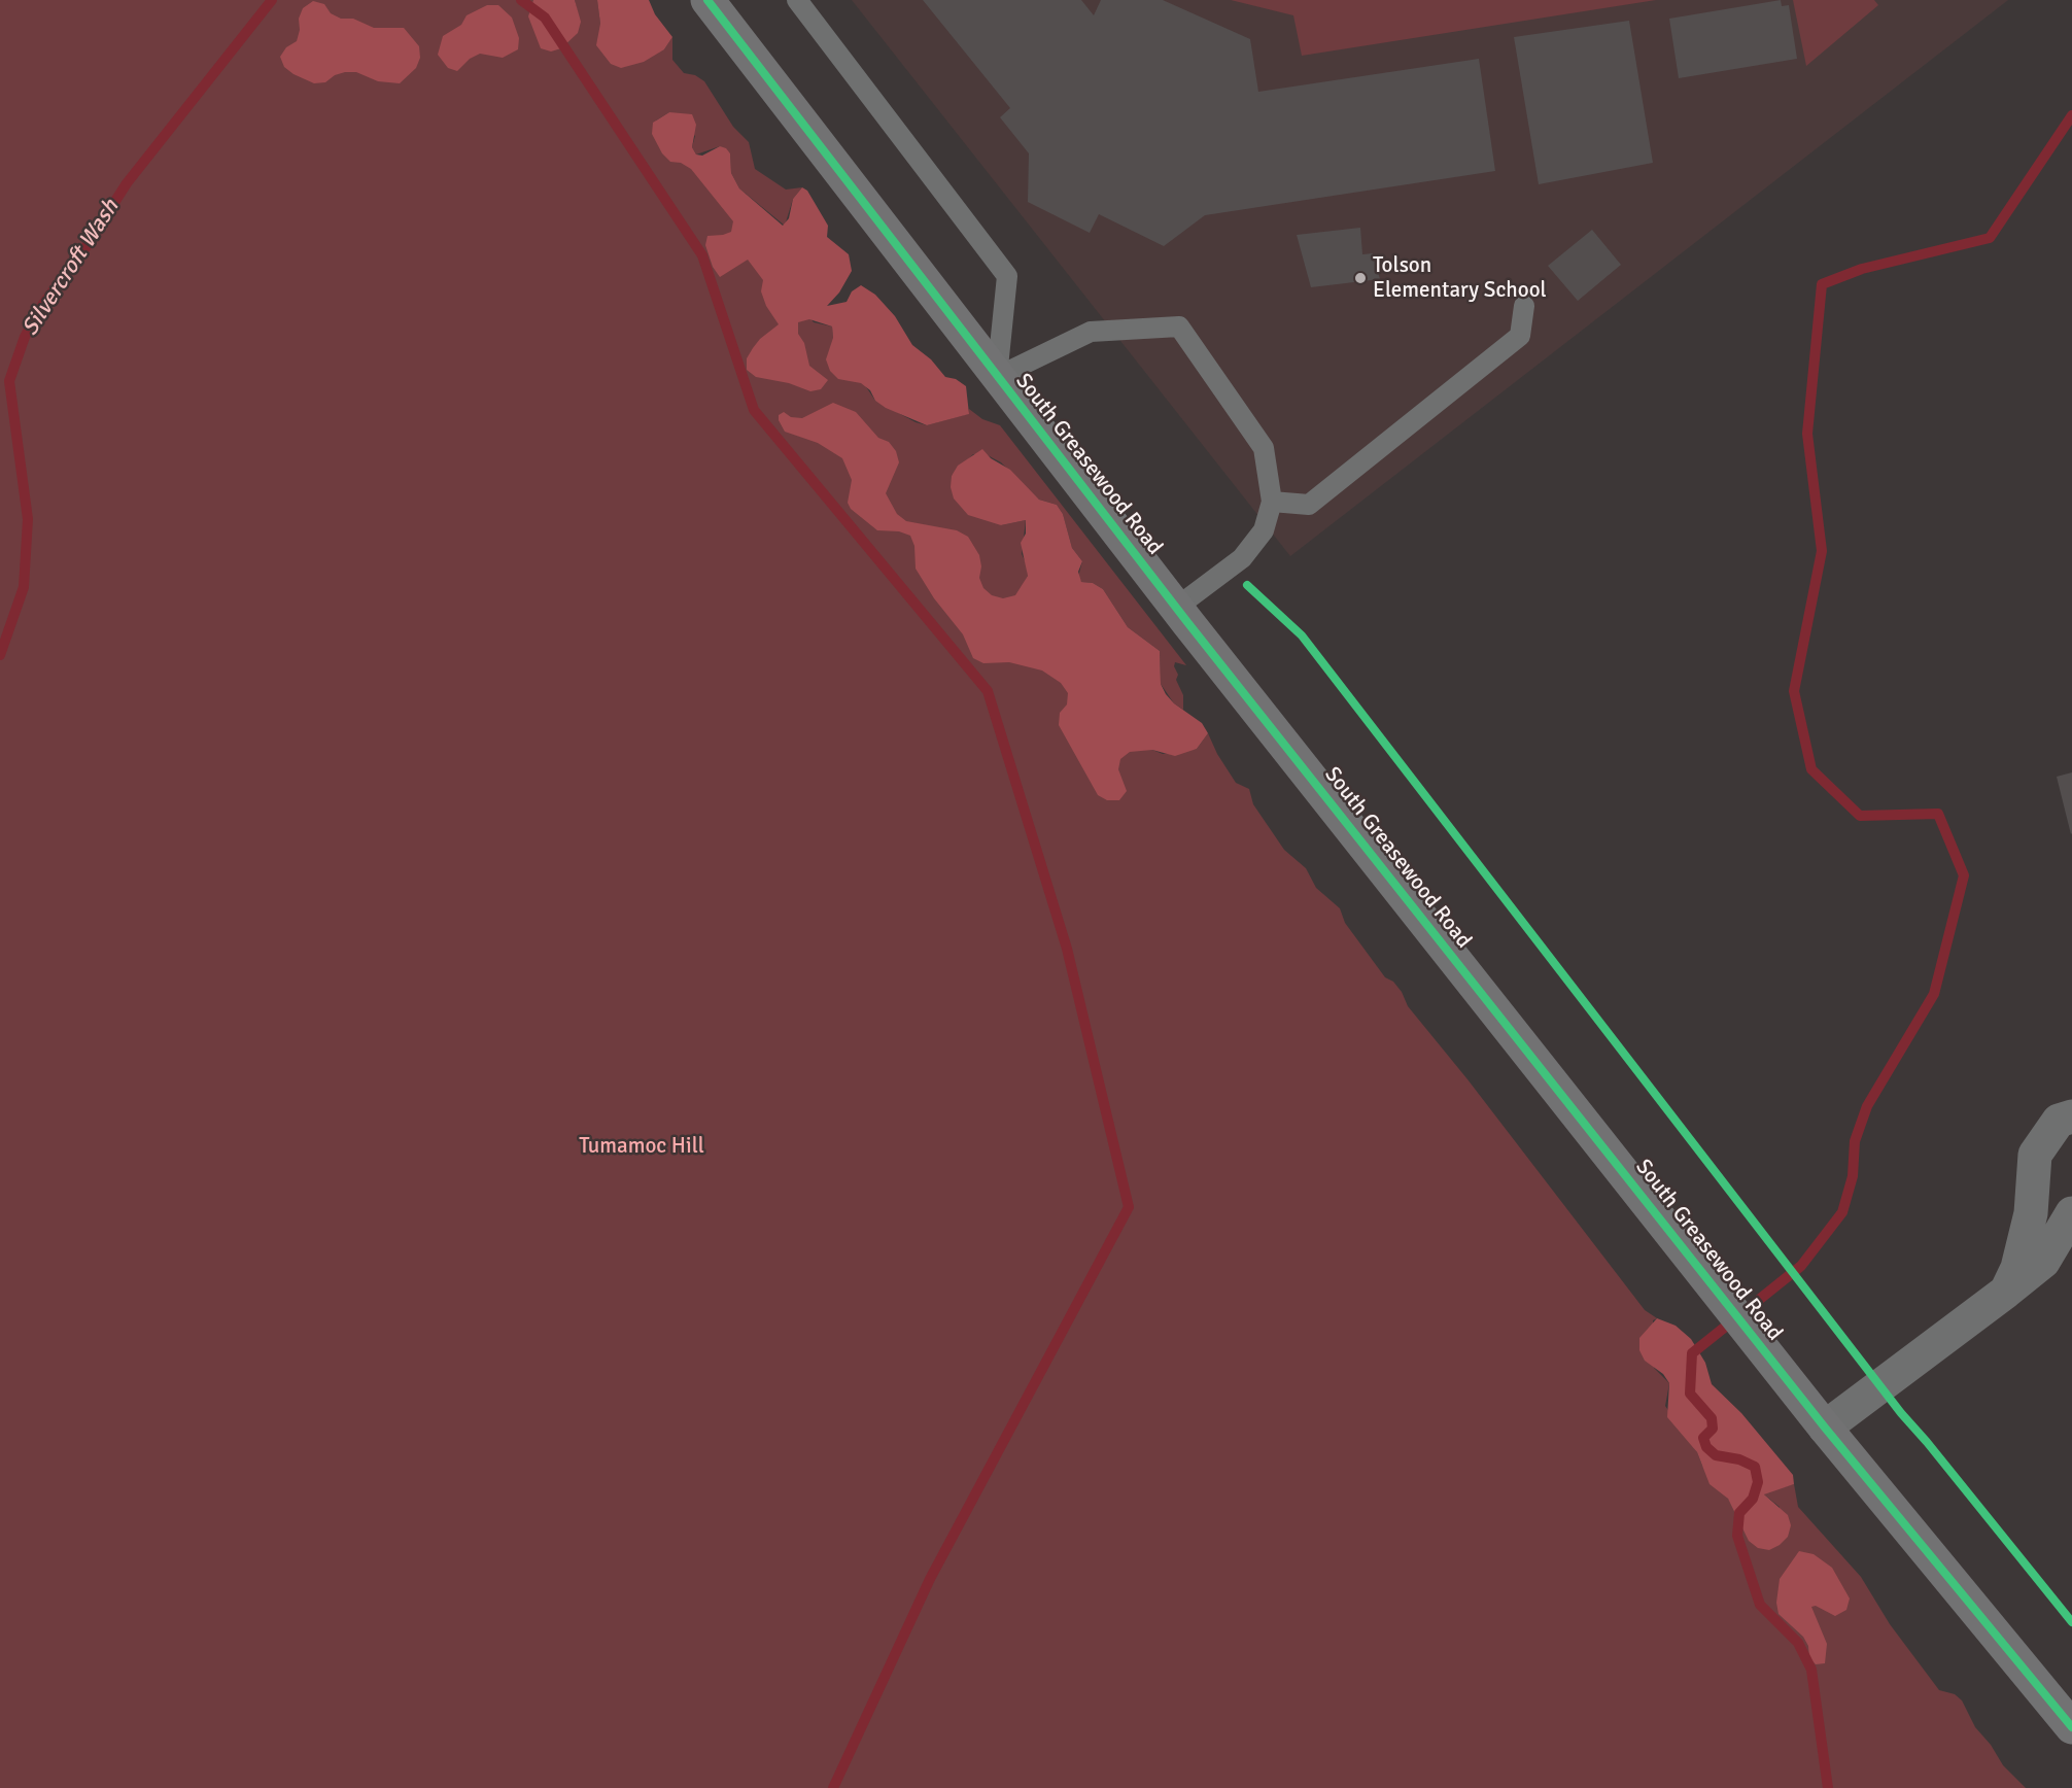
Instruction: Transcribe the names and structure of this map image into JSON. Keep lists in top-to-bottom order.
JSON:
{
  "streets": {
    "main road": ["South Greasewood Road"]
  },
  "water": ["Silvercroft Wash"],
  "parks": ["Tumamoc Hill"],
  "places": ["Tolson Elementary School"]
}
